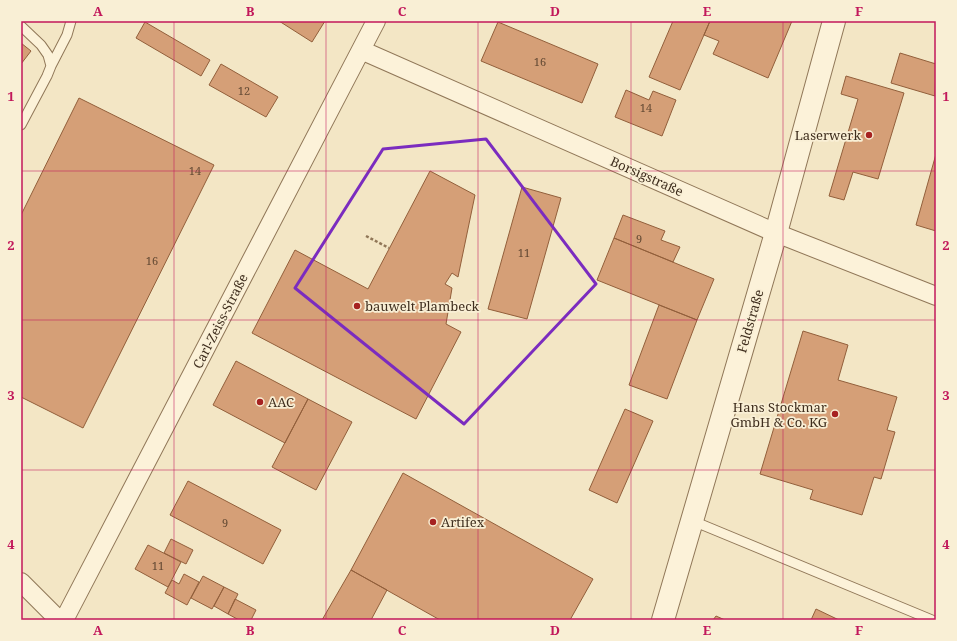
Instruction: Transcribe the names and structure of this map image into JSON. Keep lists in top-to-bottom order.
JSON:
{
  "streets": {
    "street": ["Borsigstraße", "Carl-Zeiss-Straße", "Feldstraße"]
  },
  "crossings": [
    ["Borsigstraße", "Carl-Zeiss-Straße"],
    ["Borsigstraße", "Feldstraße"]
  ],
  "places": [
    "Laserwerk",
    "bauwelt Plambeck",
    "AAC",
    "Hans Stockmar GmbH & Co. KG",
    "Artifex"
  ],
  "house_numbers": [
    "16",
    "12",
    "14",
    "14",
    "9",
    "11",
    "16",
    "9",
    "11"
  ],
  "grid": {
    "columns": [
      "A",
      "B",
      "C",
      "D",
      "E",
      "F"
    ],
    "rows": [
      "1",
      "2",
      "3",
      "4"
    ]
  }
}
